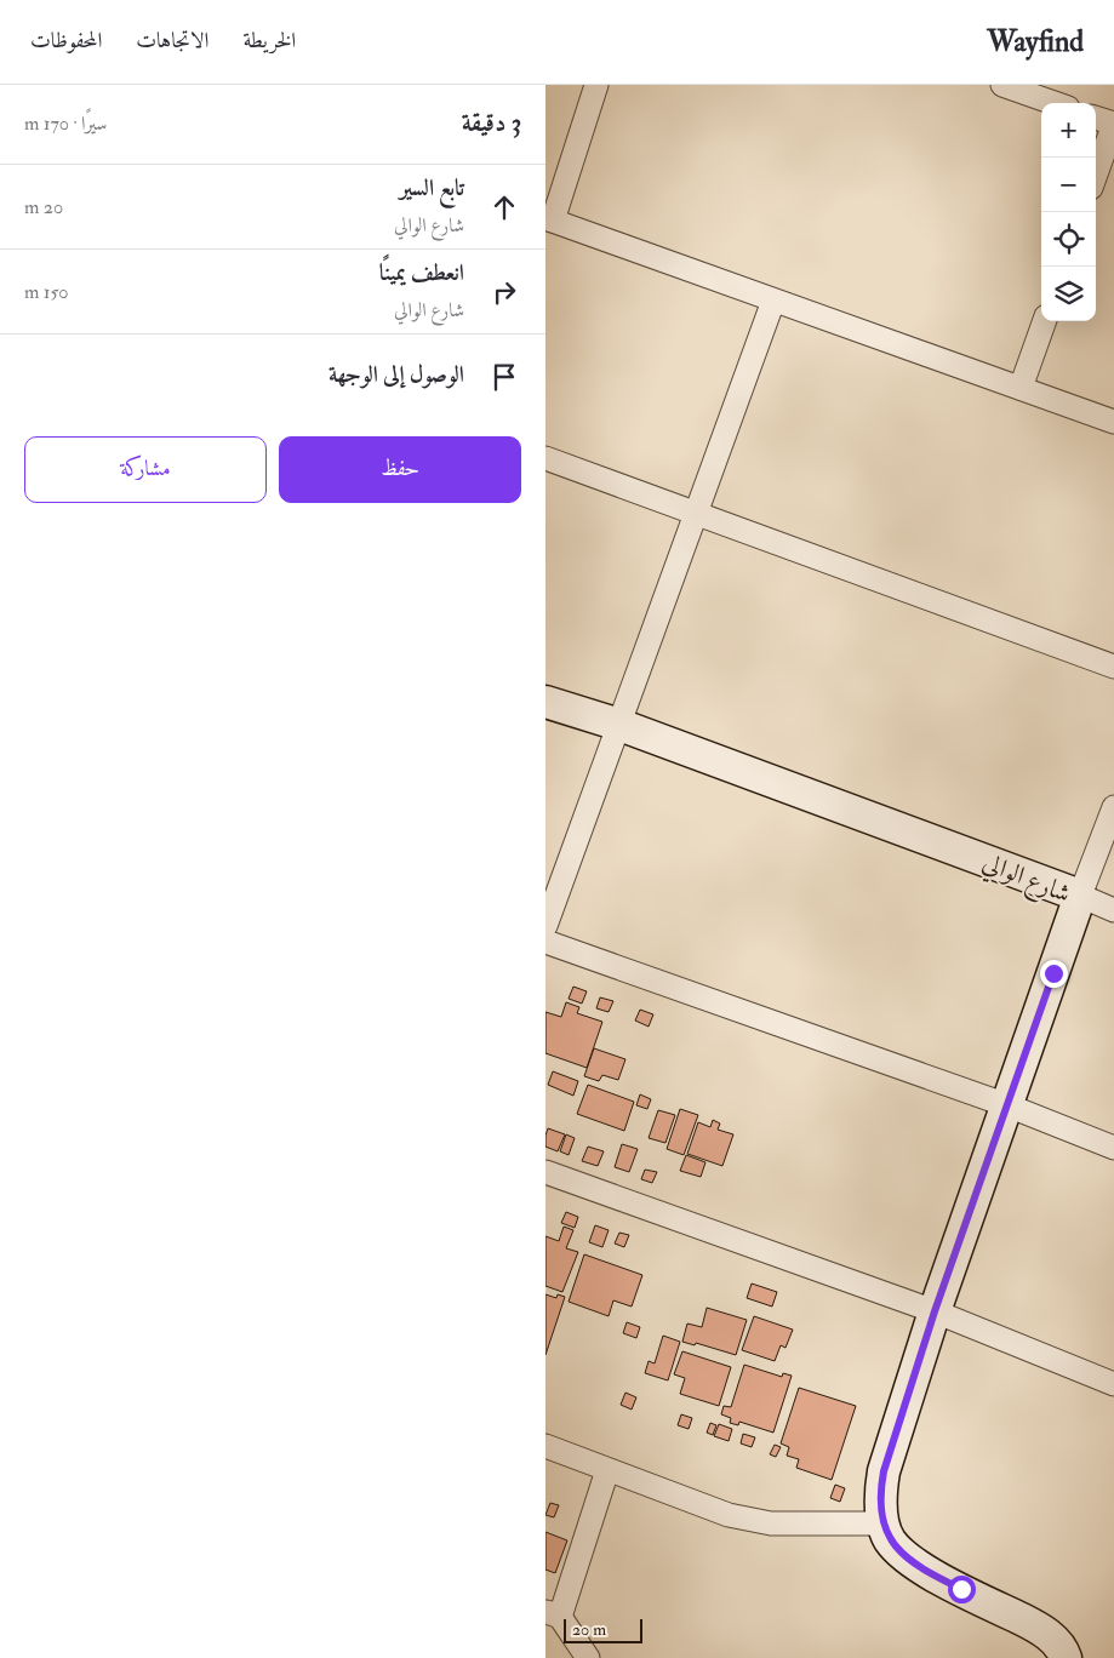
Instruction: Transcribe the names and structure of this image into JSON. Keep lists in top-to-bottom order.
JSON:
{
  "streets": {
    "main road": ["شارع الوالي"]
  },
  "scale_bar": "20 m",
  "page": {
    "header": "Wayfind",
    "nav": ["الخريطة", "الاتجاهات", "المحفوظات"],
    "heading": ["3 دقيقة", "سيرًا · 170 m"],
    "map_buttons": ["+", "−"],
    "list": [
      ["تابع السير", "شارع الوالي", "20 m"],
      ["انعطف يمينًا", "شارع الوالي", "150 m"],
      "الوصول إلى الوجهة"
    ],
    "buttons": ["حفظ", "مشاركة"],
    "scale": "20 m"
  }
}
